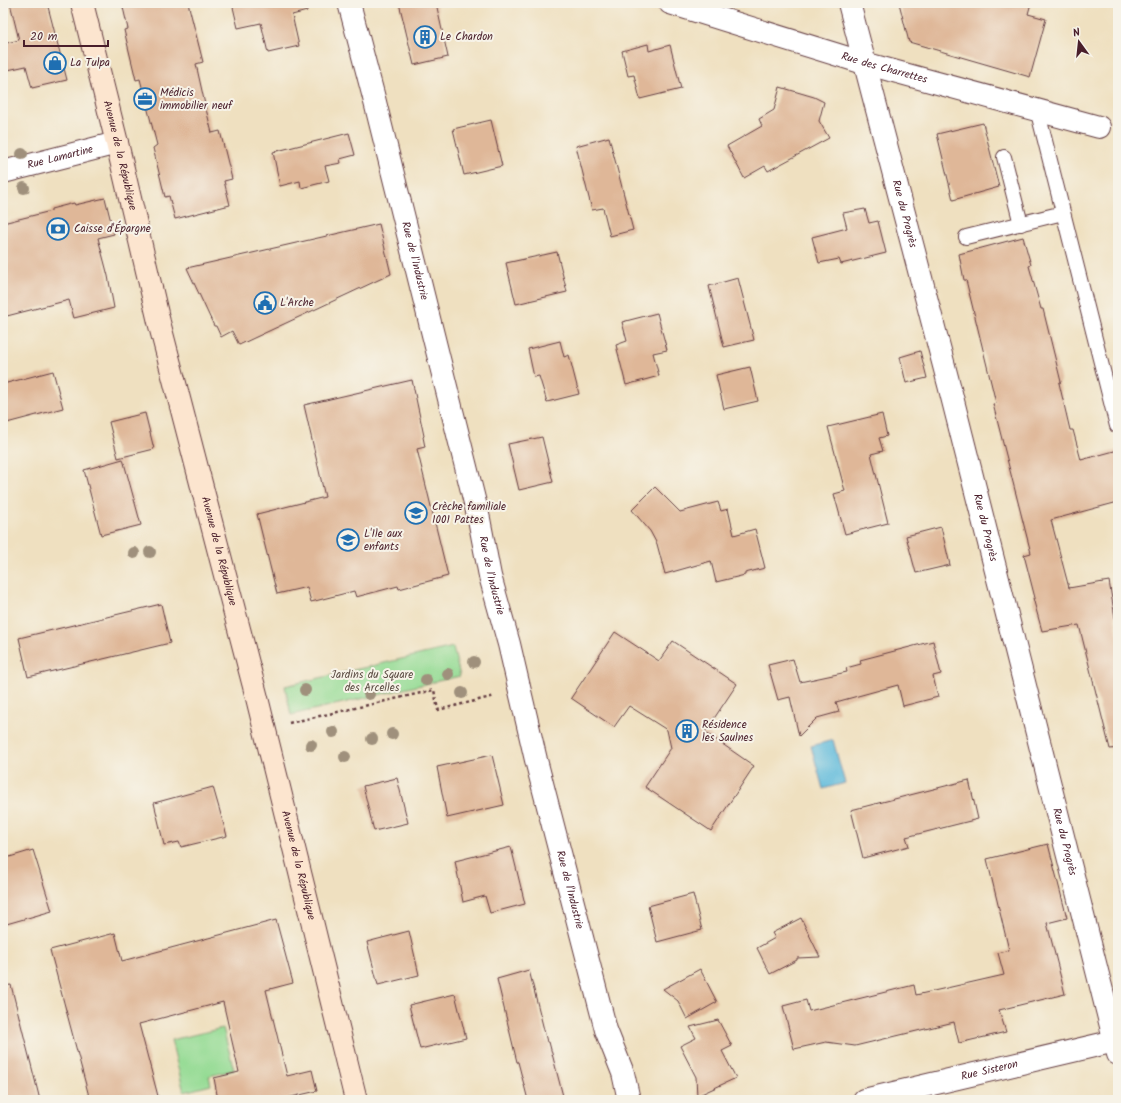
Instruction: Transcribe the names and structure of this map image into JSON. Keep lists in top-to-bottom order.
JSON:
{
  "streets": {
    "street": [
      "Rue des Charrettes",
      "Avenue de la République",
      "Rue Lamartine",
      "Rue du Progrès",
      "Rue de l'Industrie",
      "Rue Sisteron"
    ]
  },
  "crossings": [
    ["Rue des Charrettes", "Rue du Progrès"],
    ["Avenue de la République", "Rue Lamartine"],
    ["Rue du Progrès", "Rue Sisteron"]
  ],
  "parks": ["Jardins du Square des Arcelles"],
  "places": {
    "building": ["Le Chardon", "Résidence les Saulnes"],
    "shop": ["La Tulpa"],
    "office": ["Médicis immobilier neuf"],
    "bank": ["Caisse d'Épargne"],
    "public building": ["L'Arche"],
    "school or university": ["Crèche familiale 1001 Pattes", "L'Ile aux enfants"]
  },
  "scale_bar": "20 m",
  "north": "top"
}
